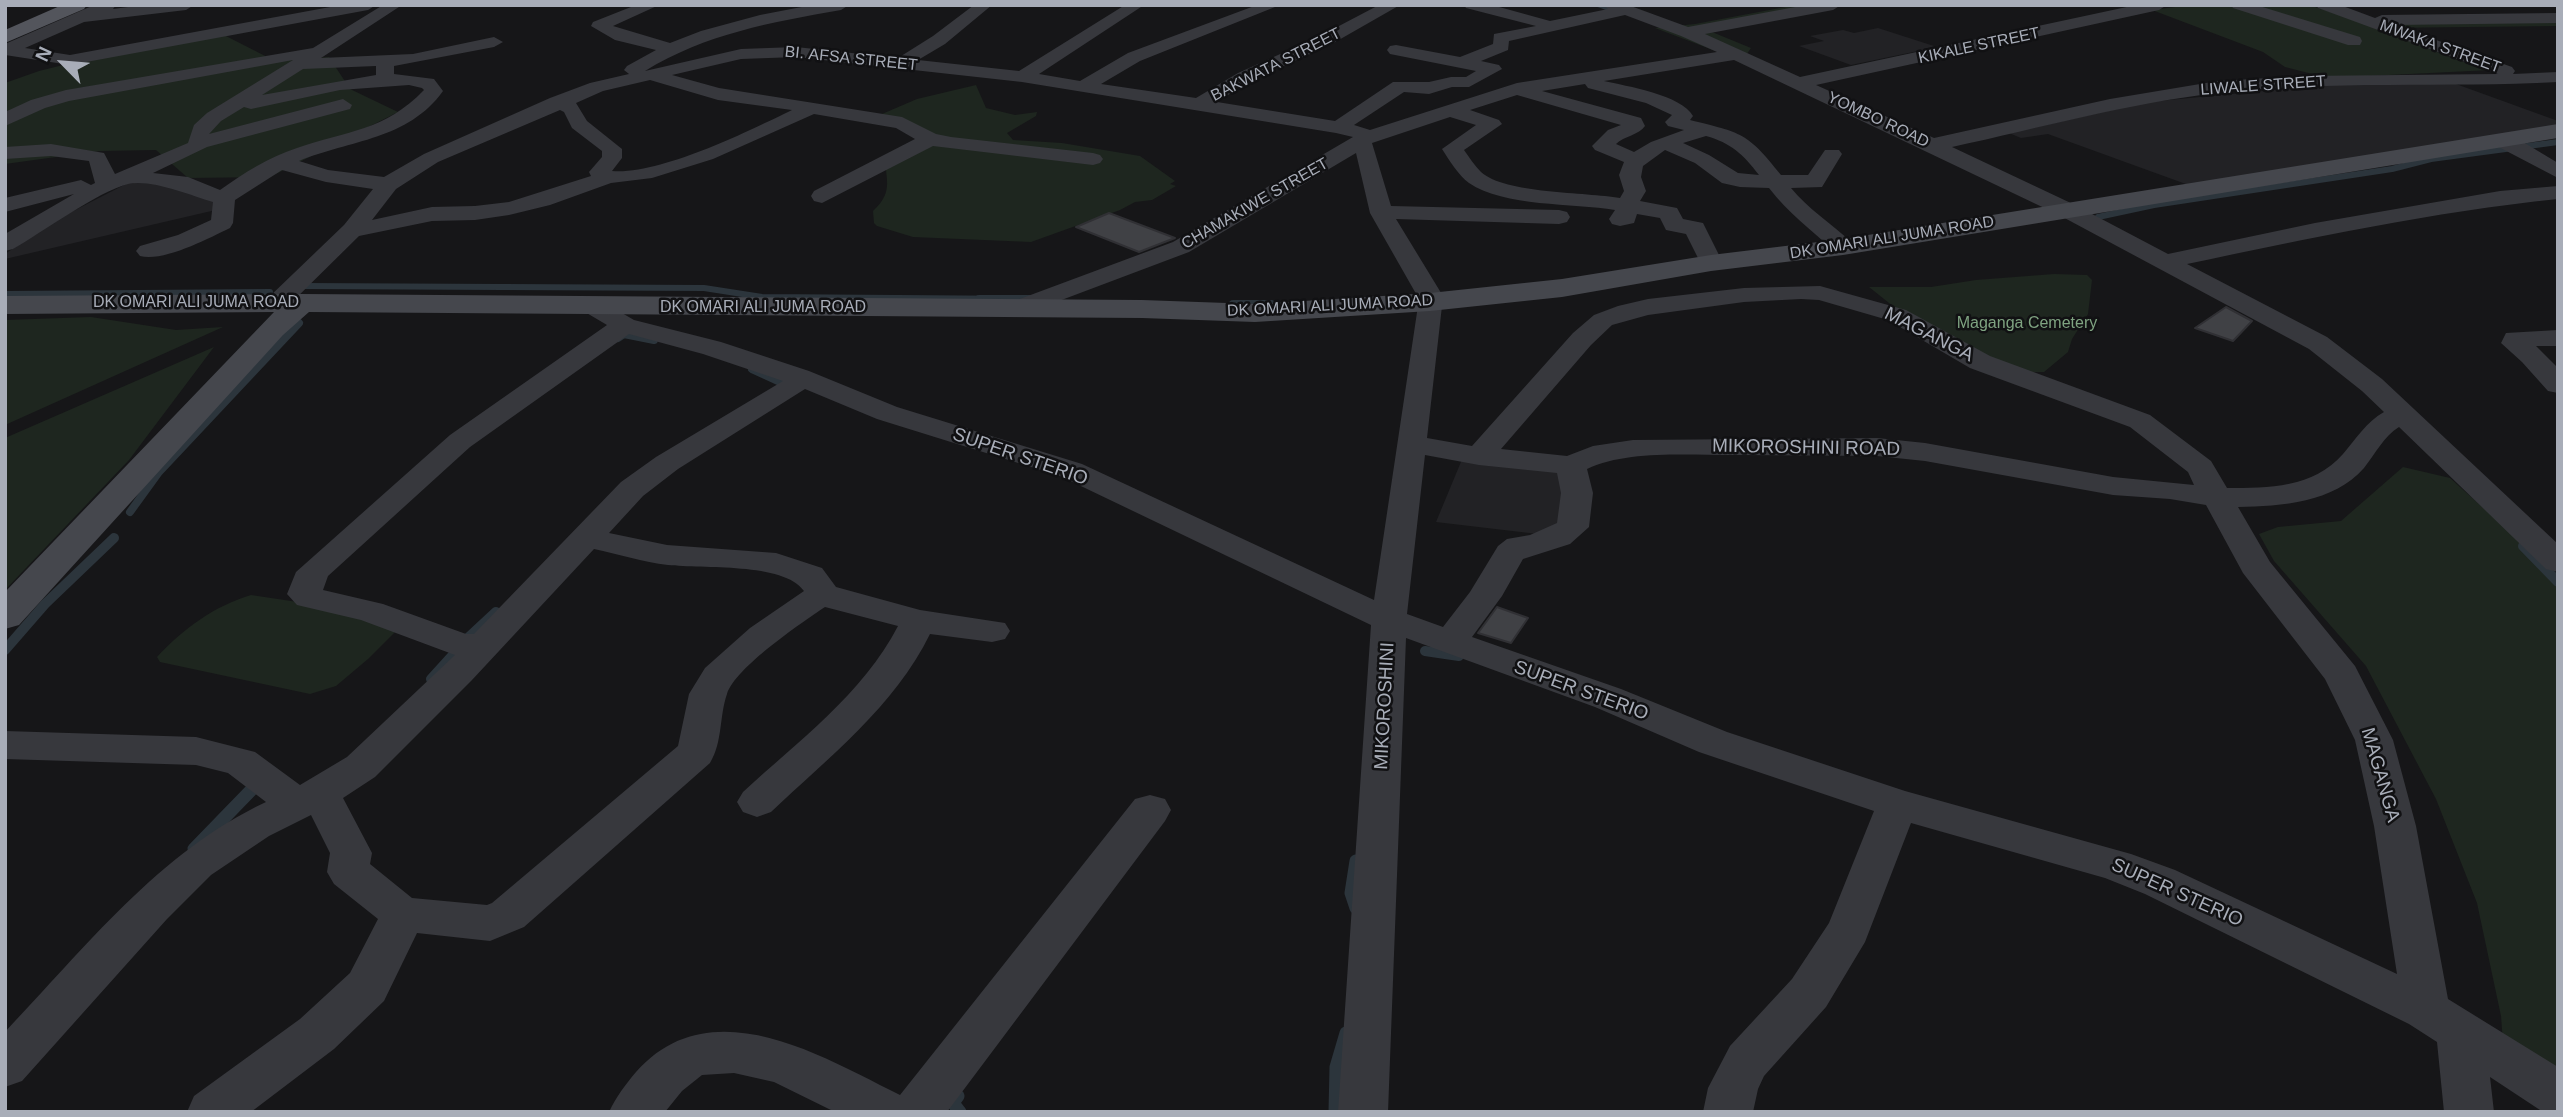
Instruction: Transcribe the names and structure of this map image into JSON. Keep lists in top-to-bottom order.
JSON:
{
  "streets": {
    "street": [
      "KIKALE STREET",
      "MWAKA STREET",
      "BI. AFSA STREET",
      "BAKWATA STREET",
      "LIWALE STREET",
      "YOMBO ROAD",
      "CHAMAKIWE STREET",
      "DK OMARI ALI JUMA ROAD",
      "MAGANGA",
      "MIKOROSHINI ROAD",
      "SUPER STERIO",
      "MIKOROSHINI"
    ]
  },
  "crossings": [
    ["KIKALE STREET", "YOMBO ROAD"],
    ["MWAKA STREET", "LIWALE STREET"],
    ["BI. AFSA STREET", "BAKWATA STREET"],
    ["BI. AFSA STREET", "CHAMAKIWE STREET"],
    ["BI. AFSA STREET", "DK OMARI ALI JUMA ROAD"],
    ["LIWALE STREET", "YOMBO ROAD"],
    ["YOMBO ROAD", "CHAMAKIWE STREET"],
    ["YOMBO ROAD", "DK OMARI ALI JUMA ROAD"],
    ["CHAMAKIWE STREET", "DK OMARI ALI JUMA ROAD"],
    ["DK OMARI ALI JUMA ROAD", "SUPER STERIO"],
    ["DK OMARI ALI JUMA ROAD", "MIKOROSHINI"],
    ["MAGANGA", "MIKOROSHINI ROAD"],
    ["MAGANGA", "SUPER STERIO"],
    ["MIKOROSHINI ROAD", "MIKOROSHINI"],
    ["SUPER STERIO", "MIKOROSHINI"]
  ],
  "parks": ["Maganga Cemetery"],
  "north": "top left"
}
